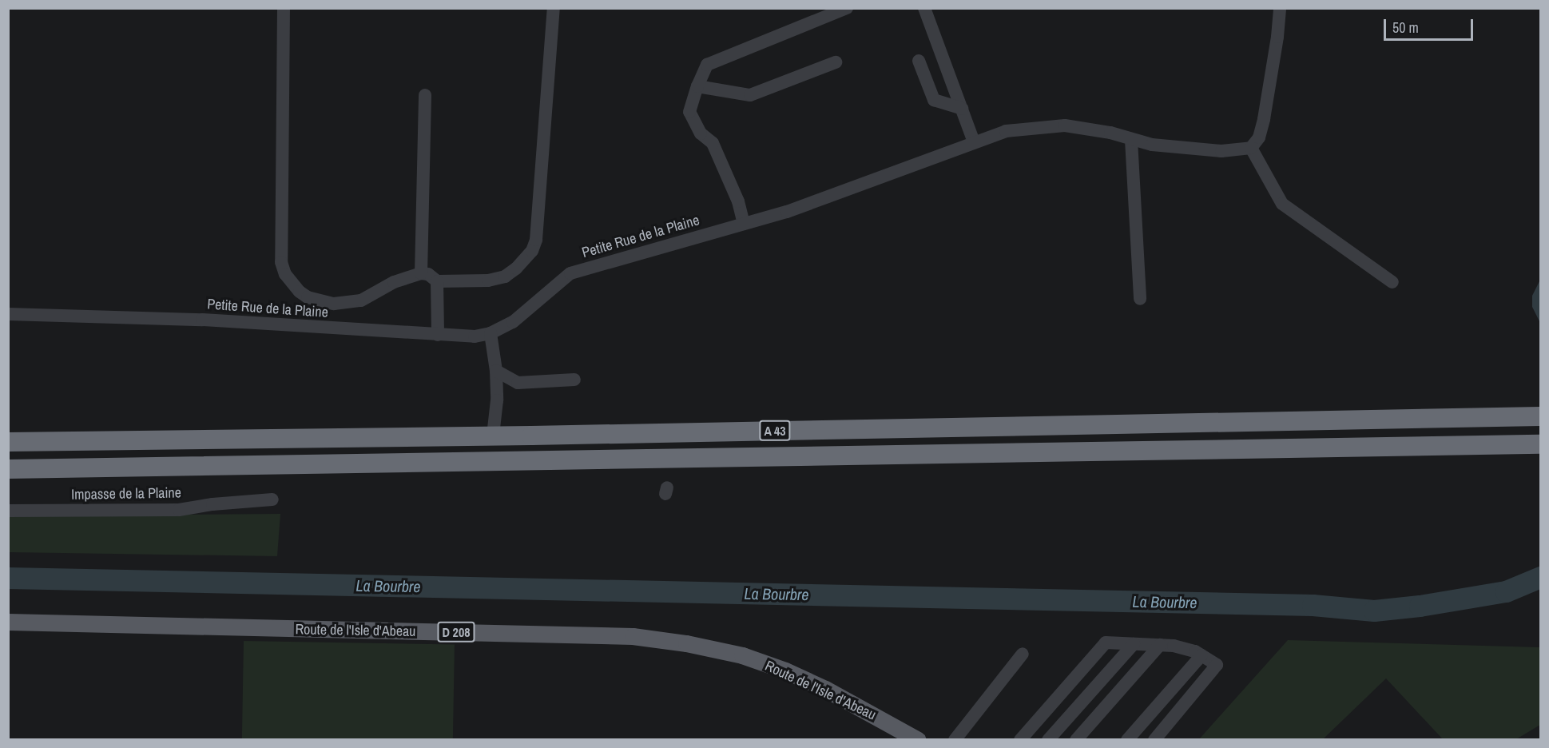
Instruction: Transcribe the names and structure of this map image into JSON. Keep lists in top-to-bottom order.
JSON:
{
  "streets": {
    "highway": ["A 43"],
    "main road": ["Route de l'Isle d'Abeau", "D 208"],
    "street": ["Petite Rue de la Plaine", "Impasse de la Plaine"]
  },
  "water": ["La Bourbre"],
  "scale_bar": "50 m"
}
